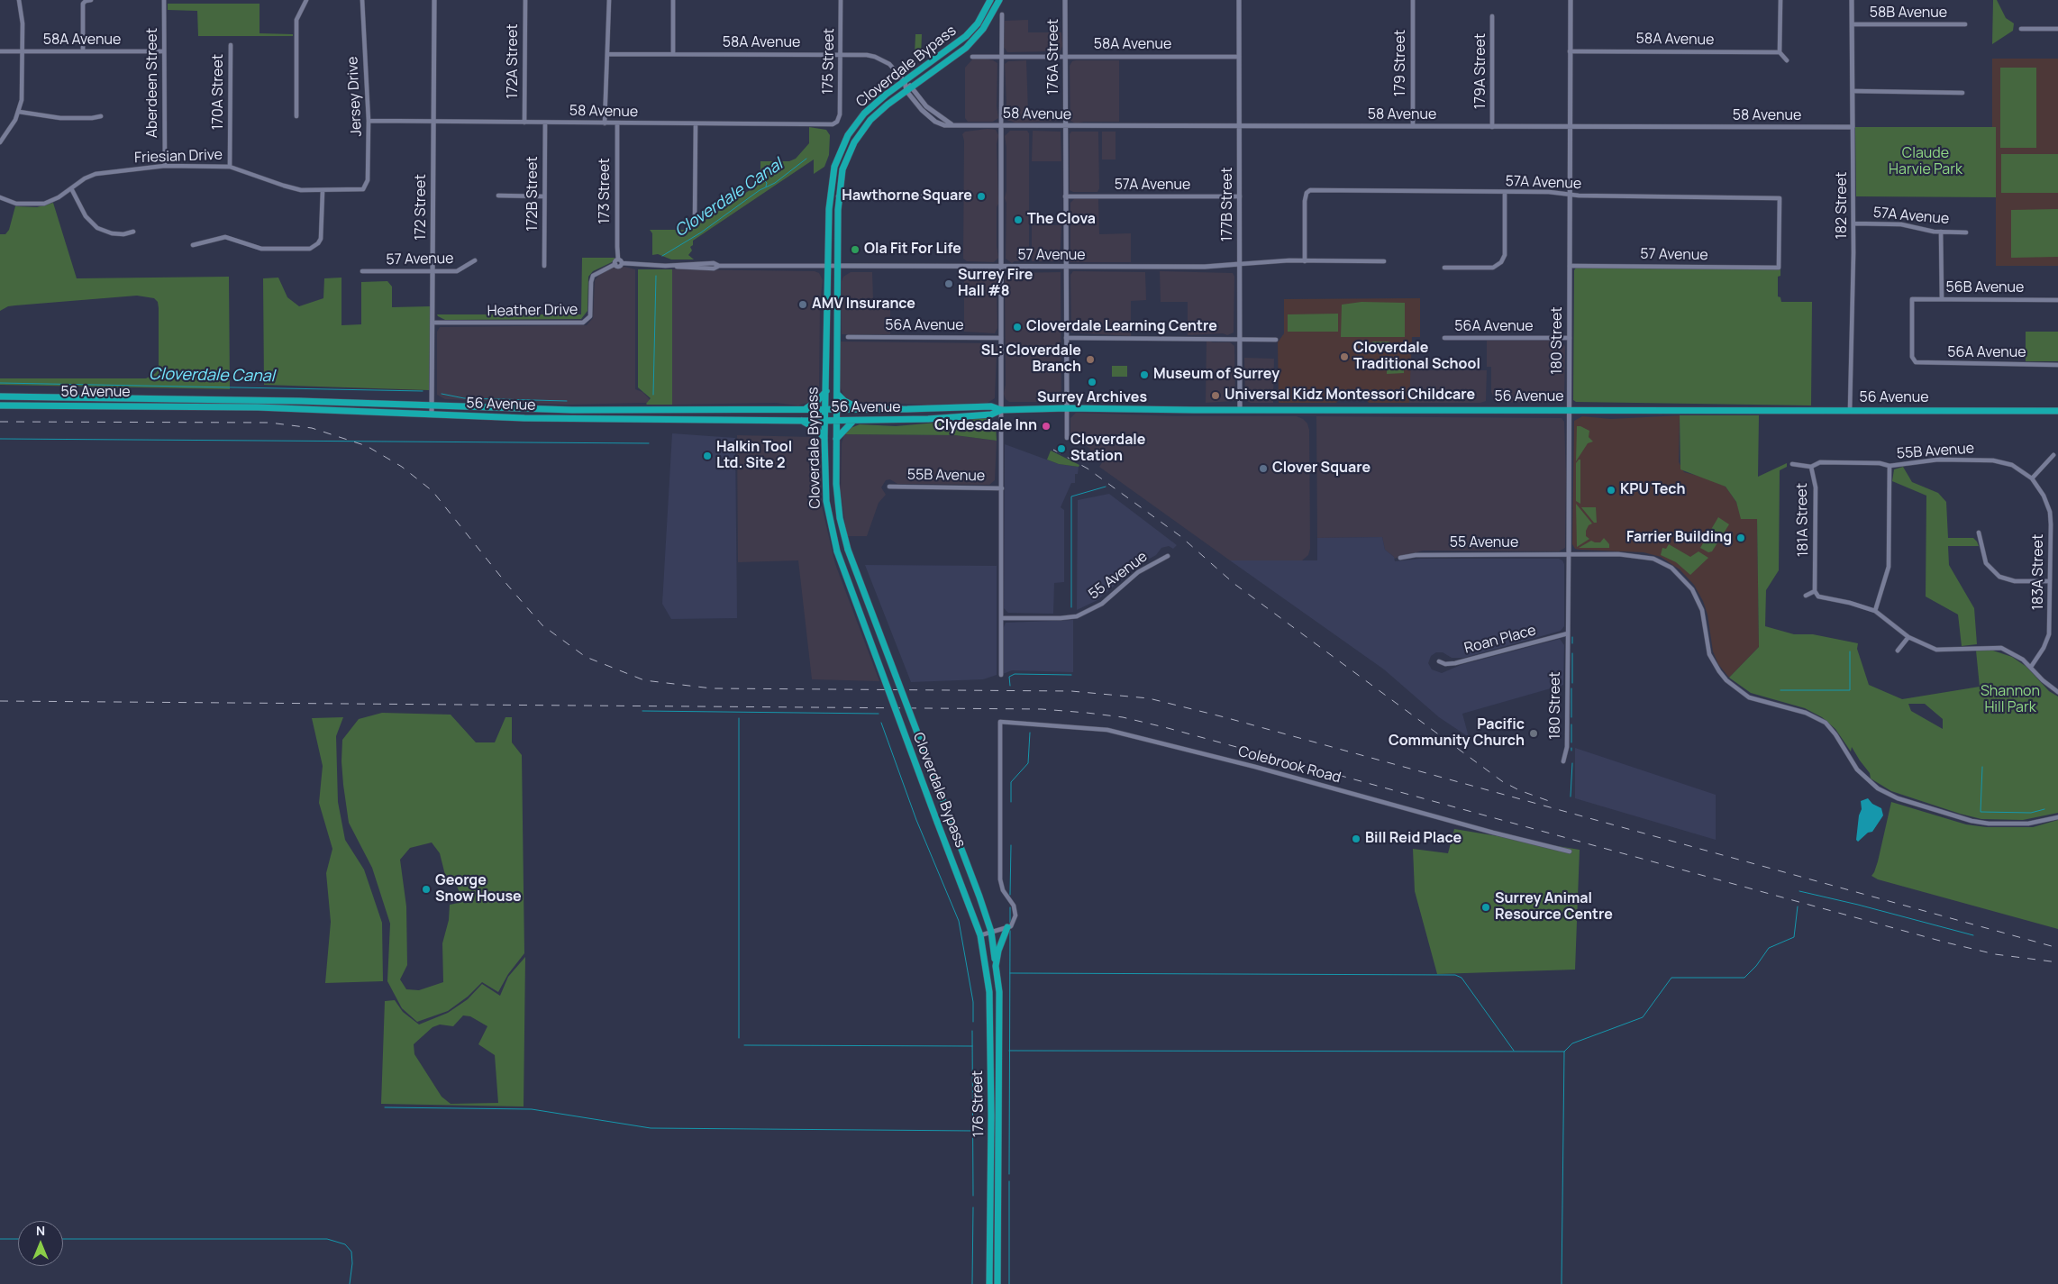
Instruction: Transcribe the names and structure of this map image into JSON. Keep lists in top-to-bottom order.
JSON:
{
  "streets": {
    "highway": ["Cloverdale Bypass", "56 Avenue", "176 Street"],
    "street": [
      "58B Avenue",
      "58A Avenue",
      "176A Street",
      "172A Street",
      "175 Street",
      "179 Street",
      "179A Street",
      "Aberdeen Street",
      "170A Street",
      "Jersey Drive",
      "58 Avenue",
      "Friesian Drive",
      "57A Avenue",
      "173 Street",
      "172B Street",
      "177B Street",
      "182 Street",
      "172 Street",
      "57 Avenue",
      "56B Avenue",
      "Heather Drive",
      "56A Avenue",
      "180 Street",
      "55B Avenue",
      "181A Street",
      "55 Avenue",
      "183A Street",
      "Roan Place",
      "Colebrook Road"
    ]
  },
  "crossings": [
    ["58B Avenue", "182 Street"],
    ["58A Avenue", "176A Street"],
    ["58A Avenue", "175 Street"],
    ["58A Avenue", "Cloverdale Bypass"],
    ["58A Avenue", "Aberdeen Street"],
    ["58A Avenue", "58 Avenue"],
    ["58A Avenue", "177B Street"],
    ["58A Avenue", "180 Street"],
    ["176A Street", "58 Avenue"],
    ["176A Street", "57A Avenue"],
    ["176A Street", "57 Avenue"],
    ["176A Street", "56 Avenue"],
    ["172A Street", "58 Avenue"],
    ["175 Street", "58 Avenue"],
    ["179 Street", "58 Avenue"],
    ["Cloverdale Bypass", "58 Avenue"],
    ["Cloverdale Bypass", "57 Avenue"],
    ["Cloverdale Bypass", "56 Avenue"],
    ["Cloverdale Bypass", "176 Street"],
    ["179A Street", "58 Avenue"],
    ["Aberdeen Street", "Friesian Drive"],
    ["170A Street", "Friesian Drive"],
    ["Jersey Drive", "58 Avenue"],
    ["Jersey Drive", "Friesian Drive"],
    ["58 Avenue", "173 Street"],
    ["58 Avenue", "172B Street"],
    ["58 Avenue", "177B Street"],
    ["58 Avenue", "182 Street"],
    ["58 Avenue", "172 Street"],
    ["58 Avenue", "180 Street"],
    ["57A Avenue", "177B Street"],
    ["57A Avenue", "182 Street"],
    ["57A Avenue", "57 Avenue"],
    ["57A Avenue", "180 Street"],
    ["173 Street", "57 Avenue"],
    ["173 Street", "Heather Drive"],
    ["177B Street", "57 Avenue"],
    ["177B Street", "56 Avenue"],
    ["182 Street", "56 Avenue"],
    ["172 Street", "57 Avenue"],
    ["172 Street", "Heather Drive"],
    ["172 Street", "56 Avenue"],
    ["57 Avenue", "Heather Drive"],
    ["57 Avenue", "180 Street"],
    ["56B Avenue", "56A Avenue"],
    ["56A Avenue", "180 Street"],
    ["180 Street", "56 Avenue"],
    ["180 Street", "55 Avenue"],
    ["180 Street", "Roan Place"],
    ["55B Avenue", "181A Street"],
    ["55B Avenue", "183A Street"]
  ],
  "water": ["Cloverdale Canal"],
  "parks": ["Claude Harvie Park", "Shannon Hill Park"],
  "places": [
    "Hawthorne Square",
    "The Clova",
    "Ola Fit For Life",
    "Surrey Fire Hall #8",
    "AMV Insurance",
    "Cloverdale Learning Centre",
    "Cloverdale Traditional School",
    "SL: Cloverdale Branch",
    "Museum of Surrey",
    "Surrey Archives",
    "Universal Kidz Montessori Childcare",
    "Clydesdale Inn",
    "Cloverdale Station",
    "Halkin Tool Ltd. Site 2",
    "Clover Square",
    "KPU Tech",
    "Farrier Building",
    "Pacific Community Church",
    "Bill Reid Place",
    "George Snow House",
    "Surrey Animal Resource Centre"
  ],
  "north": "top"
}
